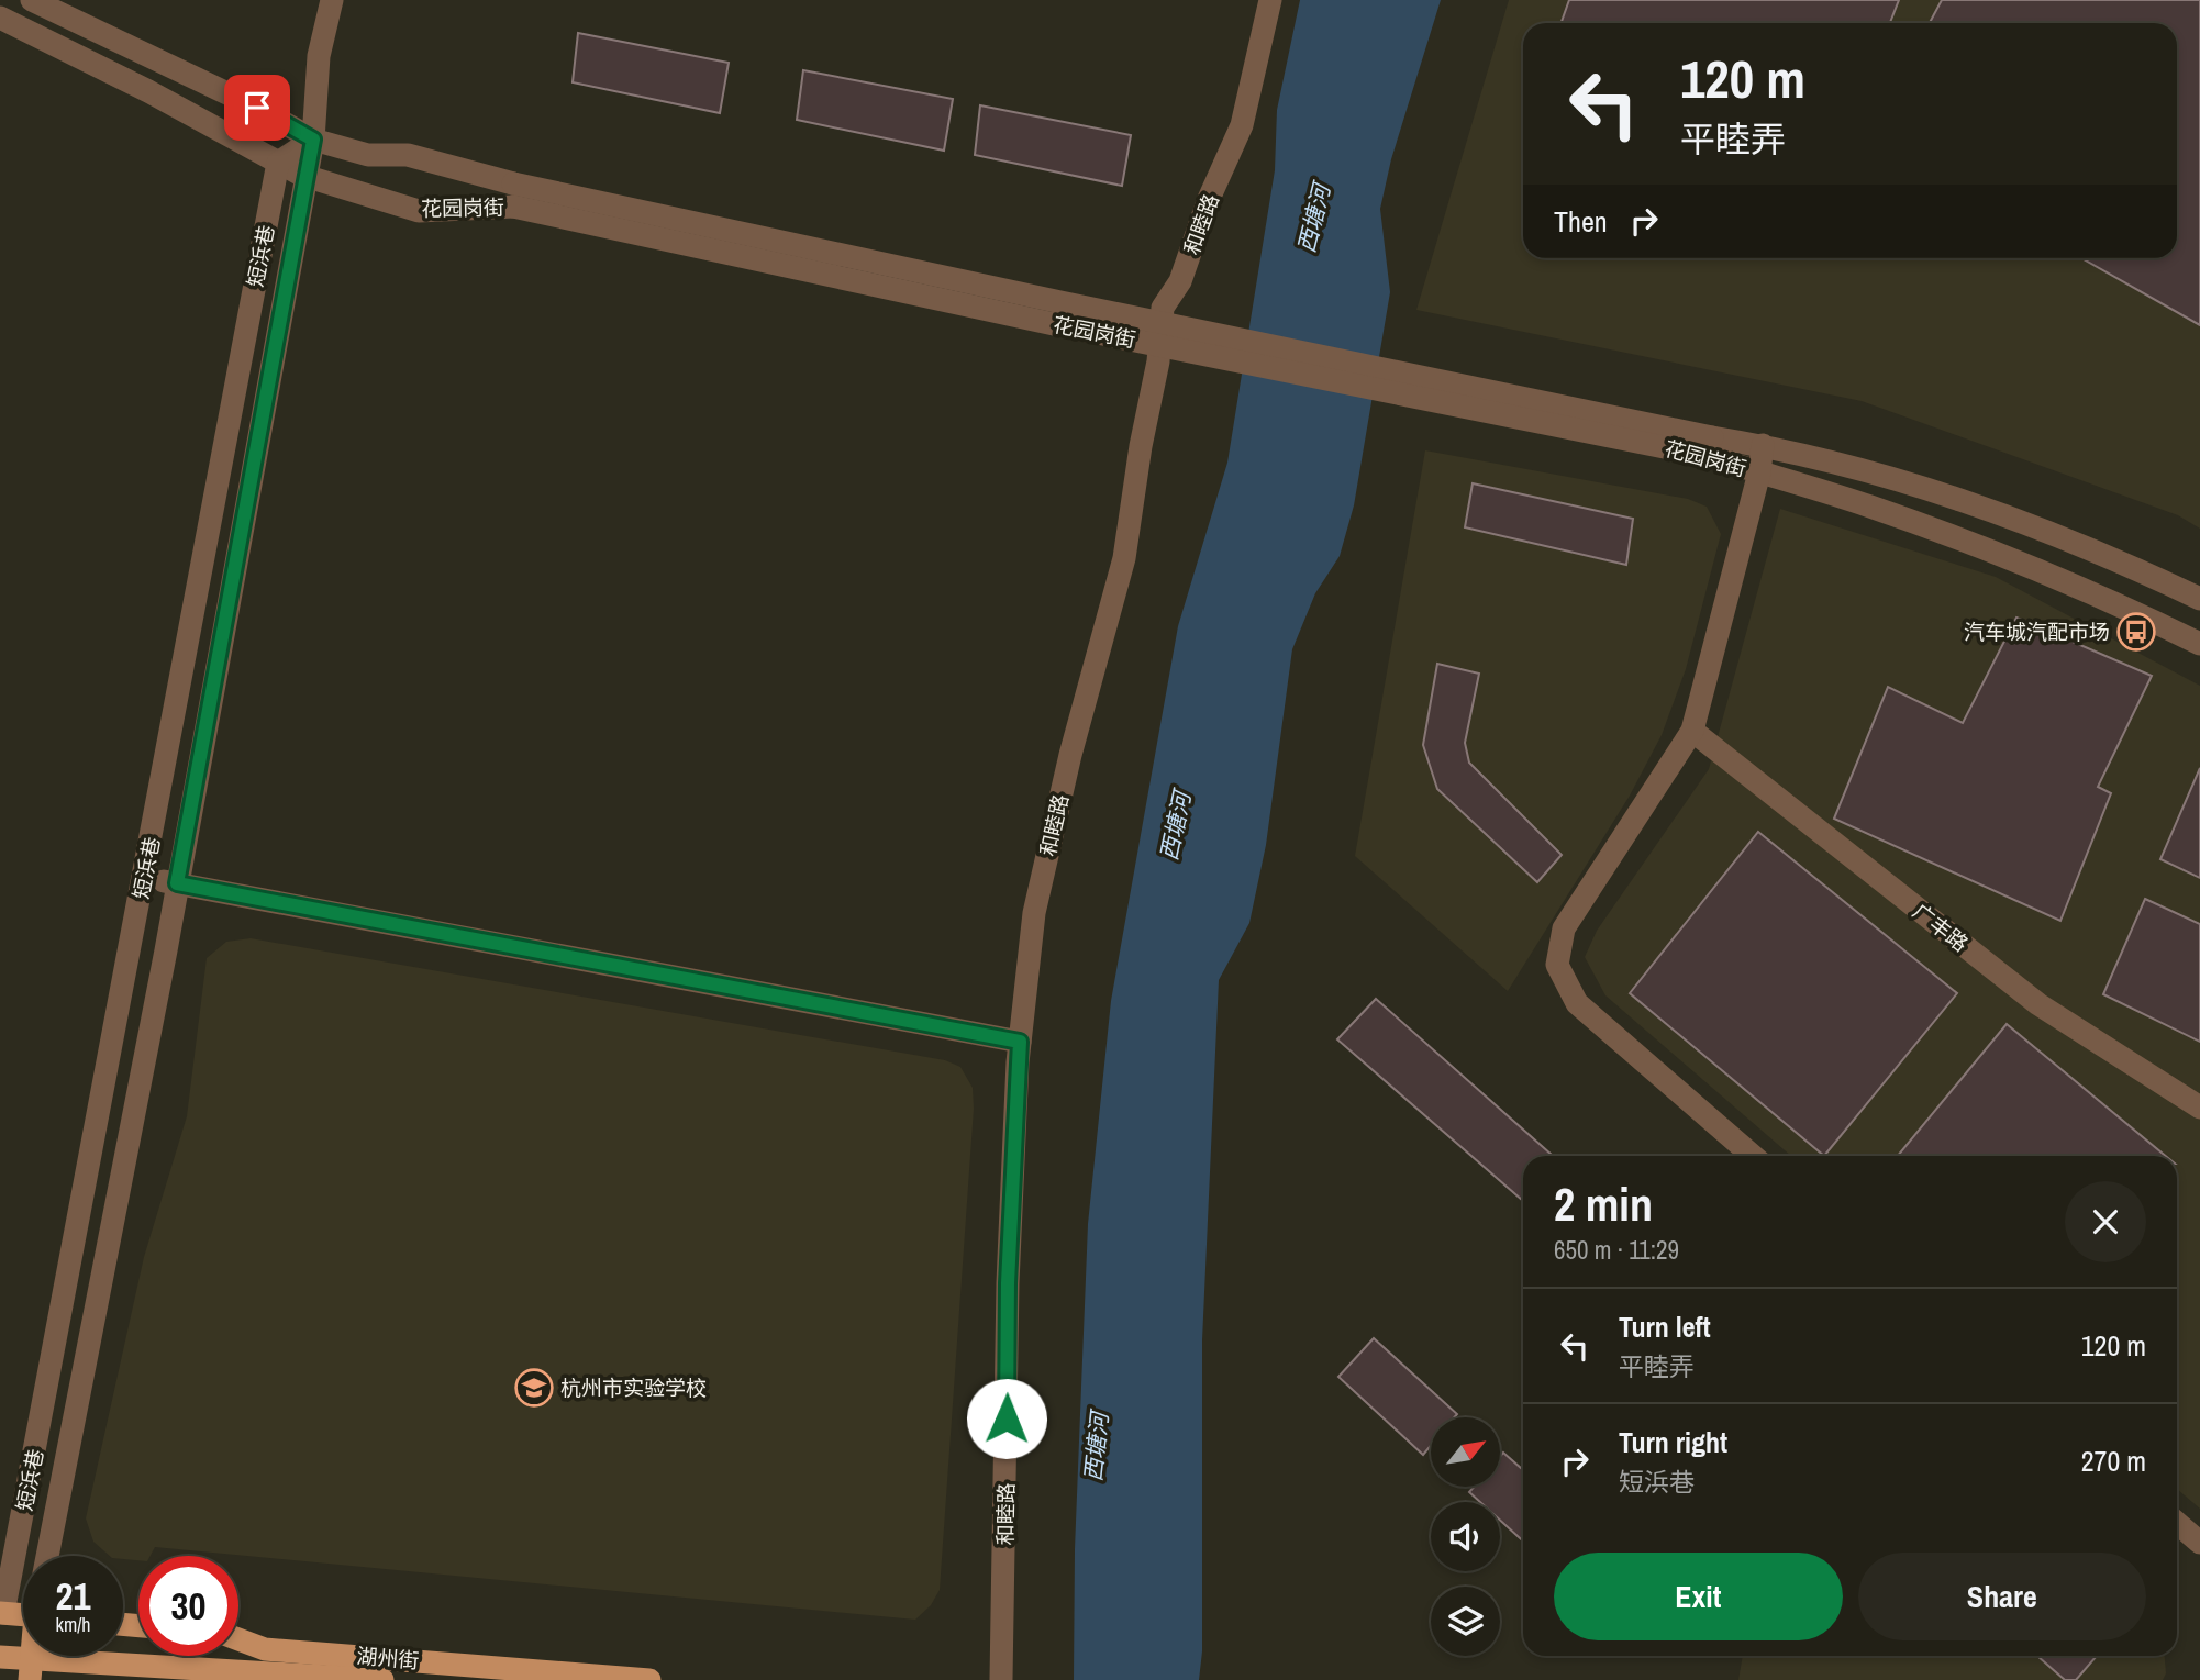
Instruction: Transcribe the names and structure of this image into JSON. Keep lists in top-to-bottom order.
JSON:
{
  "streets": {
    "main road": ["湖州街"],
    "street": [
      "花园岗街",
      "和睦路",
      "短浜巷",
      "广丰路"
    ]
  },
  "crossings": [
    ["花园岗街", "短浜巷"]
  ],
  "water": ["西塘河"],
  "places": {
    "bus stop": ["汽车城汽配市场"],
    "school or university": ["杭州市实验学校"]
  },
  "north": "top right",
  "page": {
    "turn": ["120 m", "平睦弄"],
    "then": "Then",
    "heading": ["2 min", "650 m · 11:29"],
    "list": [
      {
        "name": "Turn left",
        "note": "平睦弄",
        "value": "120 m"
      },
      {
        "name": "Turn right",
        "note": "短浜巷",
        "value": "270 m"
      }
    ],
    "buttons": ["Exit", "Share"],
    "speed": "21 km/h",
    "limit": "30"
  }
}
